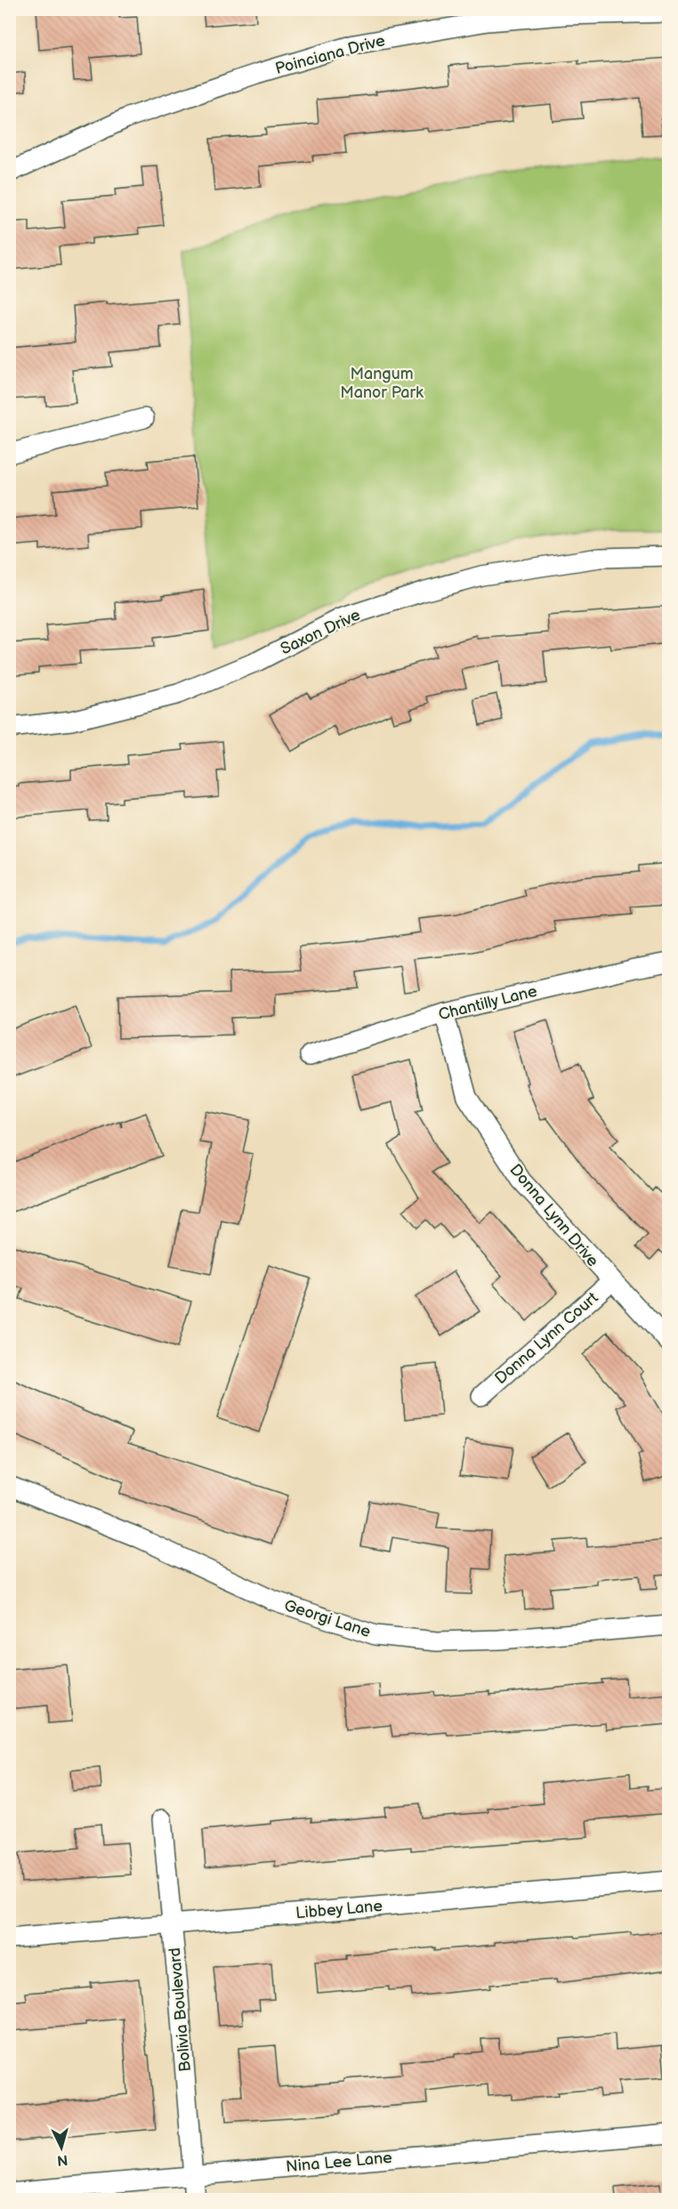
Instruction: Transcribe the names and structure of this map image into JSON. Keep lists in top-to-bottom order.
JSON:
{
  "streets": {
    "street": [
      "Poinciana Drive",
      "Saxon Drive",
      "Chantilly Lane",
      "Donna Lynn Drive",
      "Donna Lynn Court",
      "Georgi Lane",
      "Libbey Lane",
      "Bolivia Boulevard",
      "Nina Lee Lane"
    ]
  },
  "crossings": [
    ["Chantilly Lane", "Donna Lynn Drive"],
    ["Donna Lynn Drive", "Donna Lynn Court"],
    ["Libbey Lane", "Bolivia Boulevard"],
    ["Bolivia Boulevard", "Nina Lee Lane"]
  ],
  "parks": ["Mangum Manor Park"],
  "north": "bottom"
}
